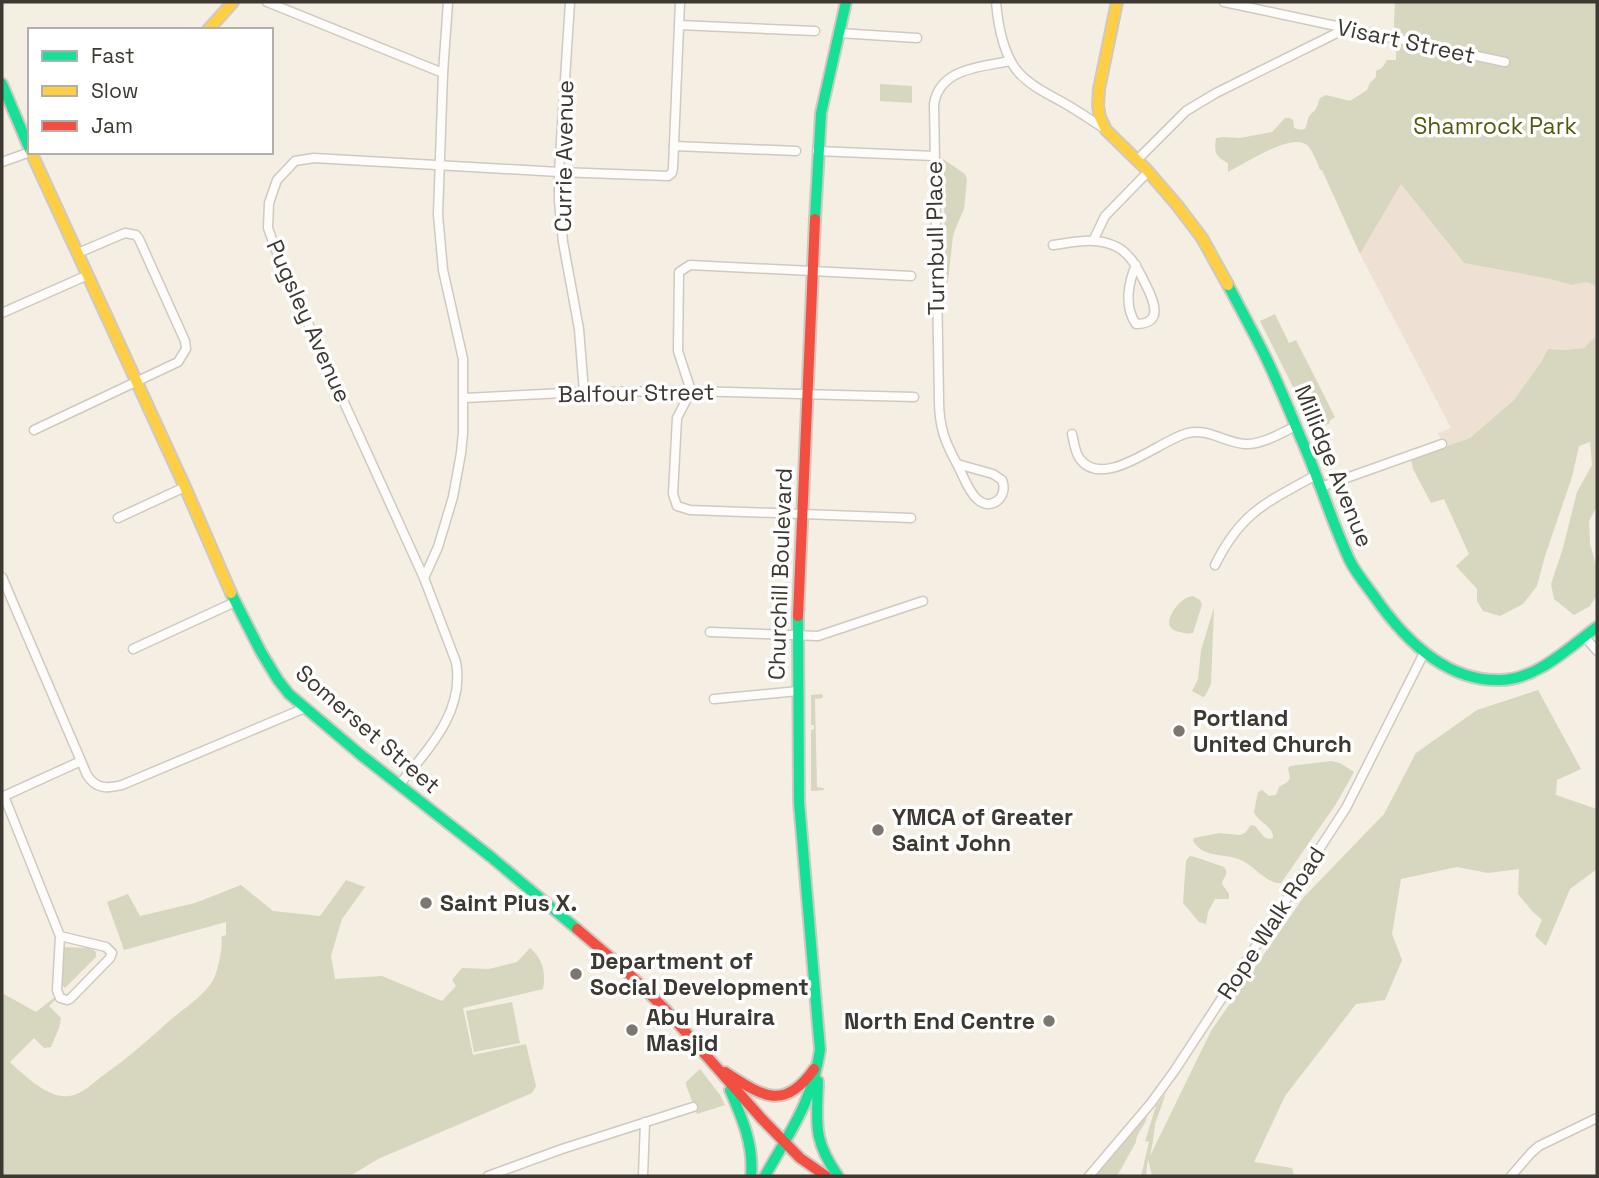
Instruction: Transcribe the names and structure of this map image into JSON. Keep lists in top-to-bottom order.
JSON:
{
  "streets": {
    "street": [
      "Visart Street",
      "Currie Avenue",
      "Turnbull Place",
      "Pugsley Avenue",
      "Balfour Street",
      "Millidge Avenue",
      "Churchill Boulevard",
      "Somerset Street",
      "Rope Walk Road"
    ]
  },
  "crossings": [
    ["Currie Avenue", "Pugsley Avenue"],
    ["Currie Avenue", "Balfour Street"],
    ["Pugsley Avenue", "Somerset Street"],
    ["Balfour Street", "Churchill Boulevard"],
    ["Millidge Avenue", "Rope Walk Road"],
    ["Churchill Boulevard", "Somerset Street"]
  ],
  "parks": ["Shamrock Park"],
  "places": [
    "Portland United Church",
    "YMCA of Greater Saint John",
    "Saint Pius X.",
    "Department of Social Development",
    "North End Centre",
    "Abu Huraira Masjid"
  ],
  "legend": ["Fast", "Slow", "Jam"]
}
